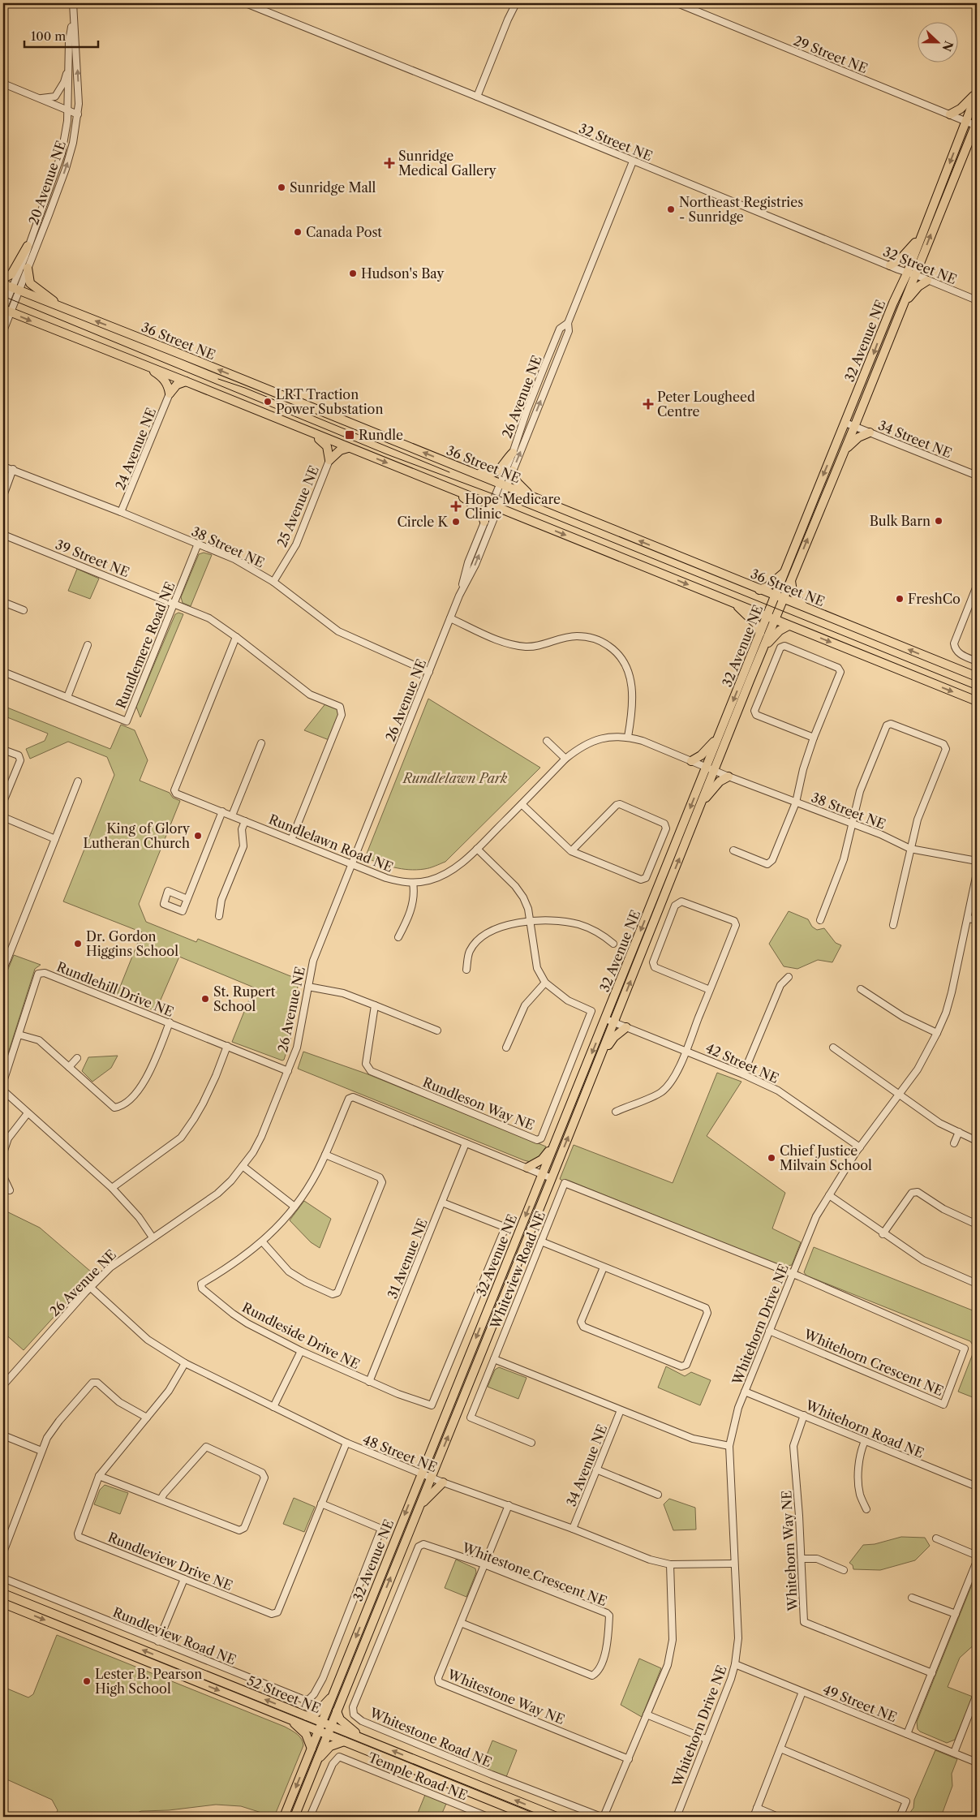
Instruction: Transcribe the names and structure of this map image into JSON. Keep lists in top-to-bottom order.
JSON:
{
  "streets": {
    "main road": ["36 Street NE", "32 Avenue NE", "52 Street NE"],
    "street": [
      "29 Street NE",
      "32 Street NE",
      "20 Avenue NE",
      "26 Avenue NE",
      "34 Street NE",
      "24 Avenue NE",
      "25 Avenue NE",
      "38 Street NE",
      "39 Street NE",
      "Rundlemere Road NE",
      "Rundlelawn Road NE",
      "Rundlehill Drive NE",
      "42 Street NE",
      "Rundleson Way NE",
      "31 Avenue NE",
      "Whiteview Road NE",
      "Whitehorn Drive NE",
      "Rundleside Drive NE",
      "Whitehorn Crescent NE",
      "Whitehorn Road NE",
      "48 Street NE",
      "34 Avenue NE",
      "Whitehorn Way NE",
      "Rundleview Drive NE",
      "Whitestone Crescent NE",
      "Rundleview Road NE",
      "Whitestone Way NE",
      "49 Street NE",
      "Whitestone Road NE",
      "Temple Road NE"
    ]
  },
  "crossings": [
    ["29 Street NE", "32 Avenue NE"],
    ["32 Street NE", "32 Avenue NE"],
    ["32 Street NE", "26 Avenue NE"],
    ["20 Avenue NE", "36 Street NE"],
    ["36 Street NE", "32 Avenue NE"],
    ["36 Street NE", "26 Avenue NE"],
    ["32 Avenue NE", "34 Street NE"],
    ["32 Avenue NE", "38 Street NE"],
    ["32 Avenue NE", "Rundlelawn Road NE"],
    ["32 Avenue NE", "42 Street NE"],
    ["32 Avenue NE", "Rundleside Drive NE"],
    ["32 Avenue NE", "48 Street NE"],
    ["32 Avenue NE", "52 Street NE"],
    ["26 Avenue NE", "38 Street NE"],
    ["26 Avenue NE", "Rundlelawn Road NE"],
    ["26 Avenue NE", "Rundlehill Drive NE"],
    ["26 Avenue NE", "48 Street NE"],
    ["24 Avenue NE", "38 Street NE"],
    ["25 Avenue NE", "38 Street NE"],
    ["38 Street NE", "Rundlemere Road NE"],
    ["38 Street NE", "Rundlelawn Road NE"],
    ["39 Street NE", "Rundlemere Road NE"],
    ["39 Street NE", "Rundlelawn Road NE"],
    ["Rundlelawn Road NE", "Rundleson Way NE"],
    ["42 Street NE", "Whitehorn Drive NE"],
    ["31 Avenue NE", "Rundleside Drive NE"],
    ["Whiteview Road NE", "Whitehorn Drive NE"],
    ["Whiteview Road NE", "Whitehorn Crescent NE"],
    ["Whitehorn Drive NE", "Whitehorn Crescent NE"],
    ["Whitehorn Drive NE", "Whitehorn Road NE"],
    ["Whitehorn Drive NE", "48 Street NE"],
    ["Whitehorn Drive NE", "49 Street NE"],
    ["Whitehorn Road NE", "Whitehorn Way NE"],
    ["48 Street NE", "34 Avenue NE"],
    ["48 Street NE", "Rundleview Drive NE"],
    ["48 Street NE", "Whitestone Way NE"],
    ["48 Street NE", "Whitestone Road NE"],
    ["Rundleview Drive NE", "Rundleview Road NE"],
    ["Whitestone Crescent NE", "Whitestone Way NE"],
    ["Whitestone Crescent NE", "Whitestone Road NE"],
    ["Whitestone Way NE", "Whitestone Road NE"]
  ],
  "parks": ["Rundlelawn Park"],
  "places": {
    "health": ["Sunridge Medical Gallery", "Peter Lougheed Centre", "Hope Medicare Clinic"],
    "other": [
      "Sunridge Mall",
      "Northeast Registries - Sunridge",
      "Canada Post",
      "Hudson's Bay",
      "LRT Traction Power Substation",
      "Bulk Barn",
      "Circle K",
      "FreshCo",
      "King of Glory Lutheran Church",
      "Dr. Gordon Higgins School",
      "St. Rupert School",
      "Chief Justice Milvain School",
      "Lester B. Pearson High School"
    ],
    "transit": ["Rundle"]
  },
  "scale_bar": "100 m",
  "north": "right"
}
